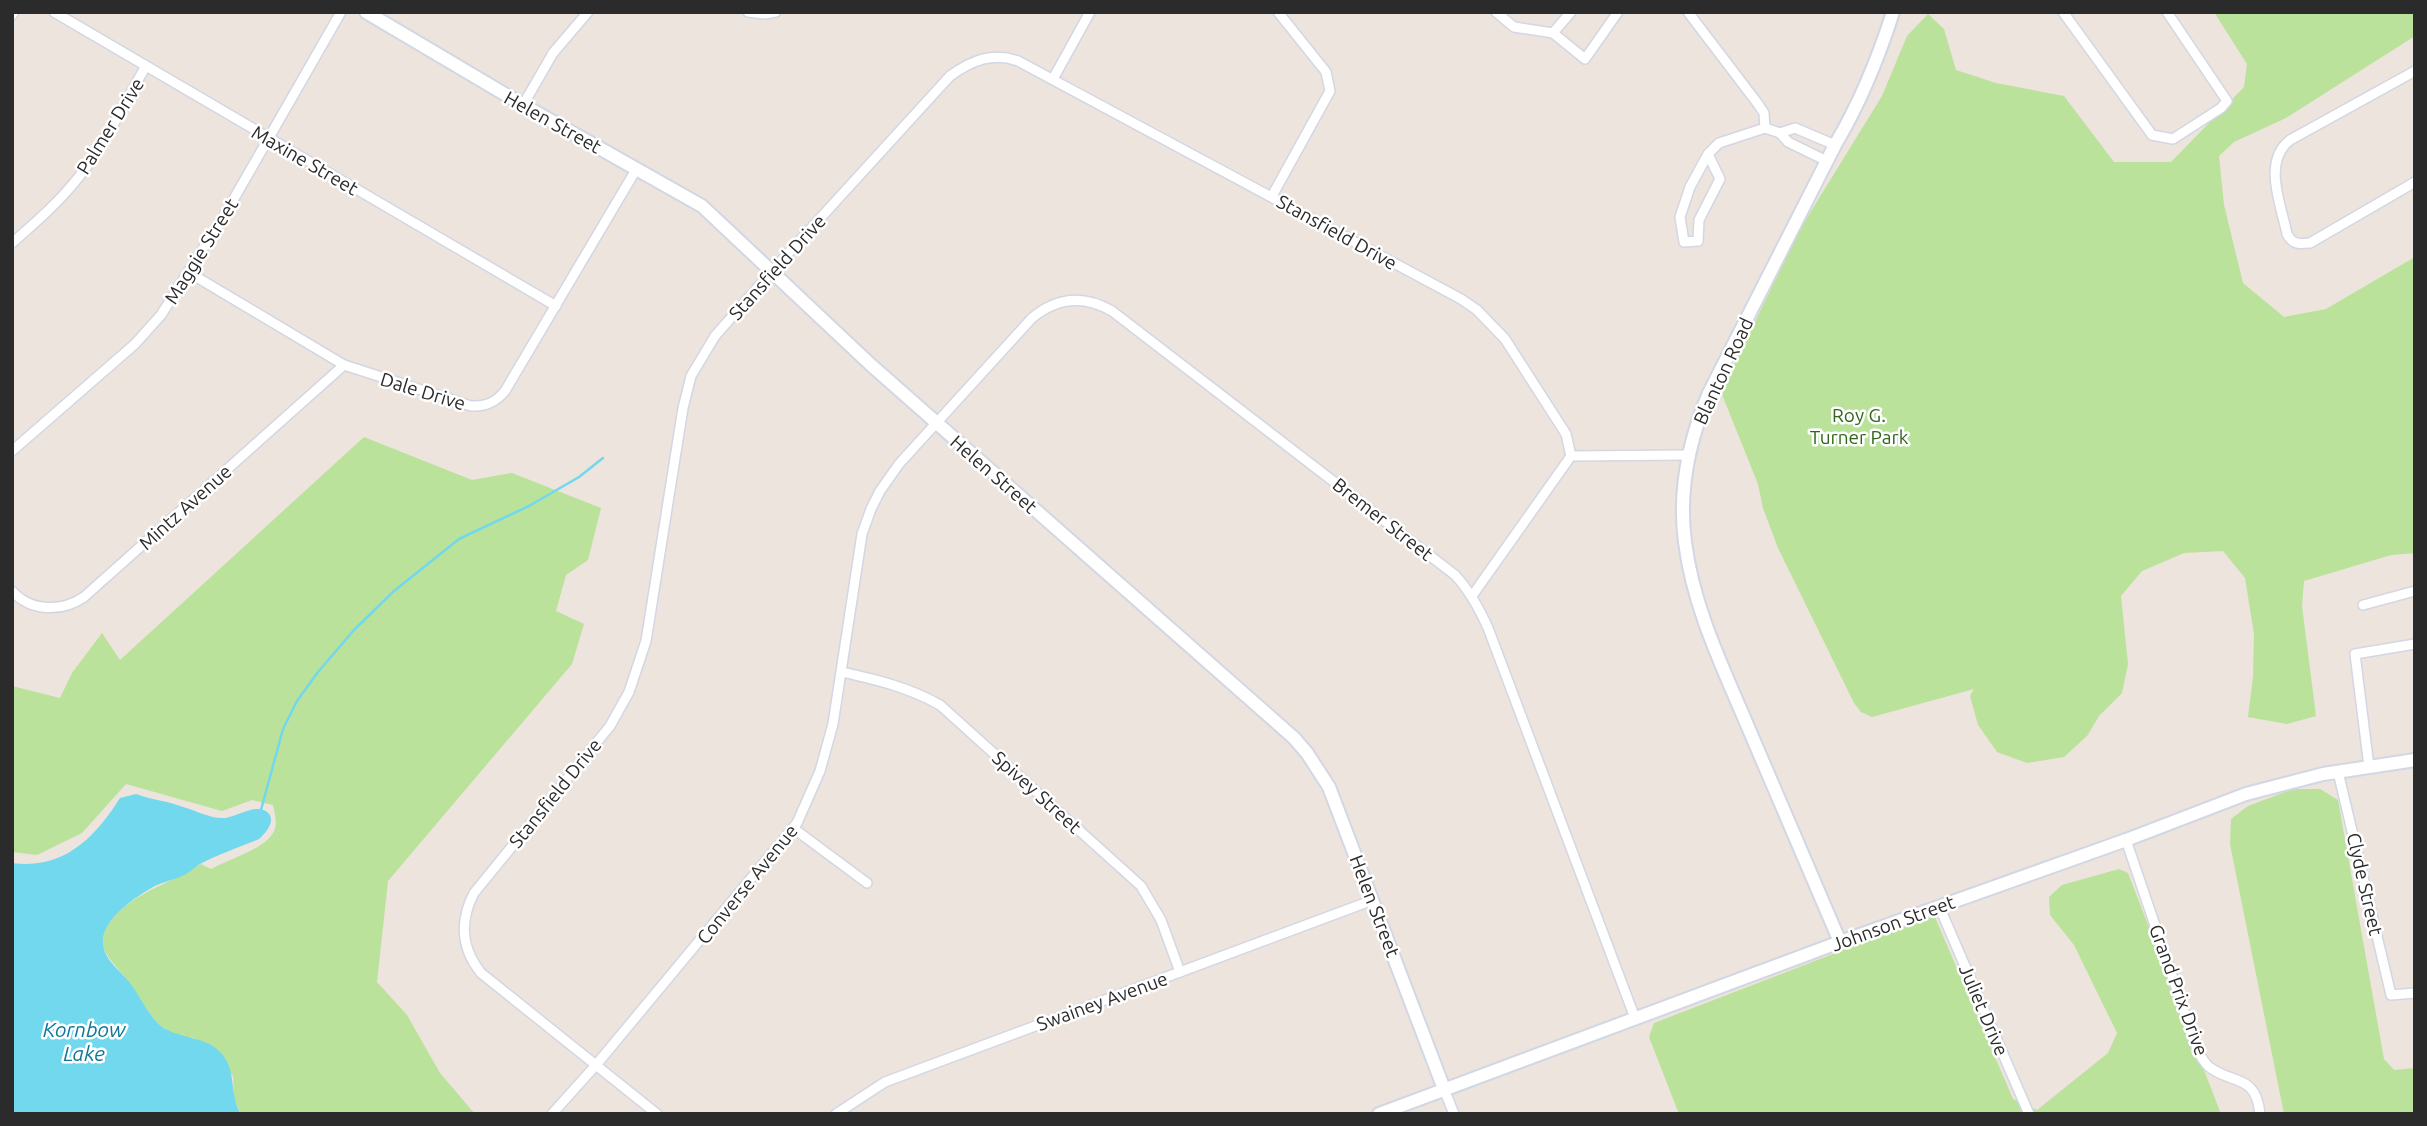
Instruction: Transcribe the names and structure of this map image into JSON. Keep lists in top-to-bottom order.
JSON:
{
  "streets": {
    "street": [
      "Helen Street",
      "Palmer Drive",
      "Maxine Street",
      "Stansfield Drive",
      "Maggie Street",
      "Blanton Road",
      "Dale Drive",
      "Mintz Avenue",
      "Bremer Street",
      "Spivey Street",
      "Converse Avenue",
      "Clyde Street",
      "Johnson Street",
      "Grand Prix Drive",
      "Swainey Avenue",
      "Juliet Drive"
    ]
  },
  "crossings": [
    ["Helen Street", "Stansfield Drive"],
    ["Helen Street", "Dale Drive"],
    ["Helen Street", "Bremer Street"],
    ["Helen Street", "Converse Avenue"],
    ["Helen Street", "Johnson Street"],
    ["Helen Street", "Swainey Avenue"],
    ["Palmer Drive", "Maxine Street"],
    ["Maxine Street", "Maggie Street"],
    ["Maxine Street", "Dale Drive"],
    ["Stansfield Drive", "Converse Avenue"],
    ["Maggie Street", "Dale Drive"],
    ["Blanton Road", "Johnson Street"],
    ["Dale Drive", "Mintz Avenue"],
    ["Bremer Street", "Converse Avenue"],
    ["Bremer Street", "Johnson Street"],
    ["Spivey Street", "Converse Avenue"],
    ["Spivey Street", "Swainey Avenue"],
    ["Clyde Street", "Johnson Street"],
    ["Johnson Street", "Grand Prix Drive"],
    ["Johnson Street", "Juliet Drive"]
  ],
  "water": ["Kornbow Lake"],
  "parks": ["Roy G. Turner Park"]
}
